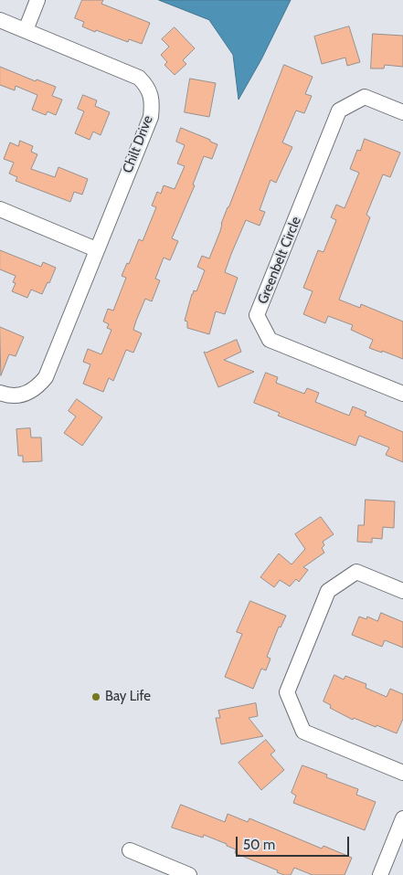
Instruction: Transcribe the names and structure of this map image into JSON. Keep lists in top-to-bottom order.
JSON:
{
  "streets": {
    "street": ["Chilt Drive", "Greenbelt Circle"]
  },
  "places": ["Bay Life"],
  "scale_bar": "50 m"
}
